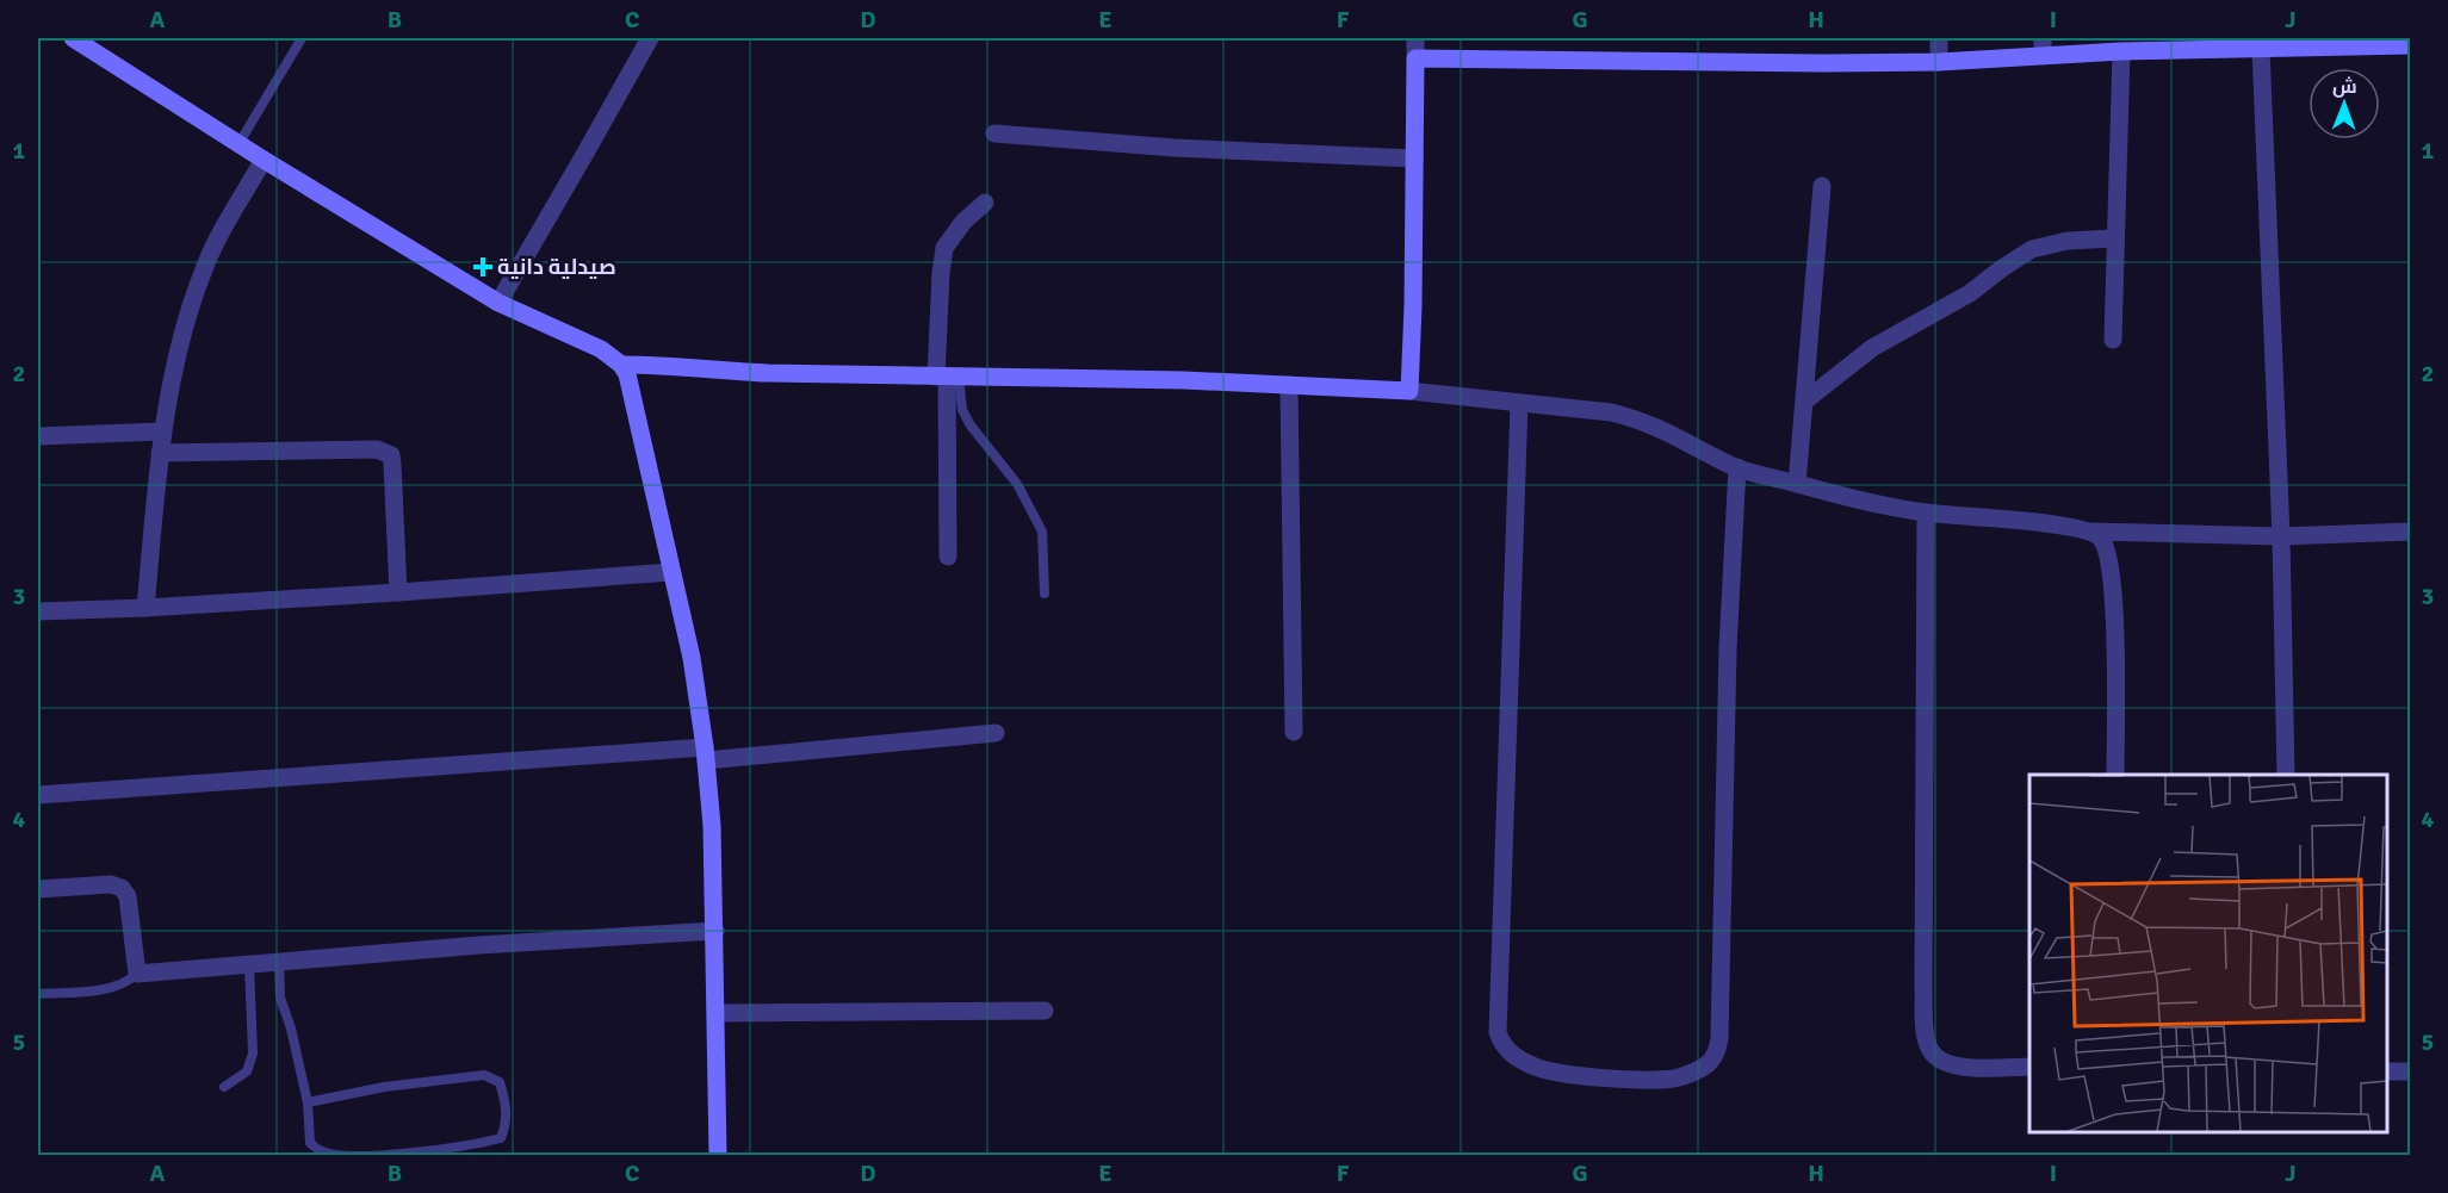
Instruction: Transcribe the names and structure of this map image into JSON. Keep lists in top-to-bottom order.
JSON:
{
  "places": {
    "health": ["صيدلية دانية"]
  },
  "north": "top",
  "grid": {
    "columns": [
      "A",
      "B",
      "C",
      "D",
      "E",
      "F",
      "G",
      "H",
      "I",
      "J"
    ],
    "rows": [
      "1",
      "2",
      "3",
      "4",
      "5"
    ]
  }
}
